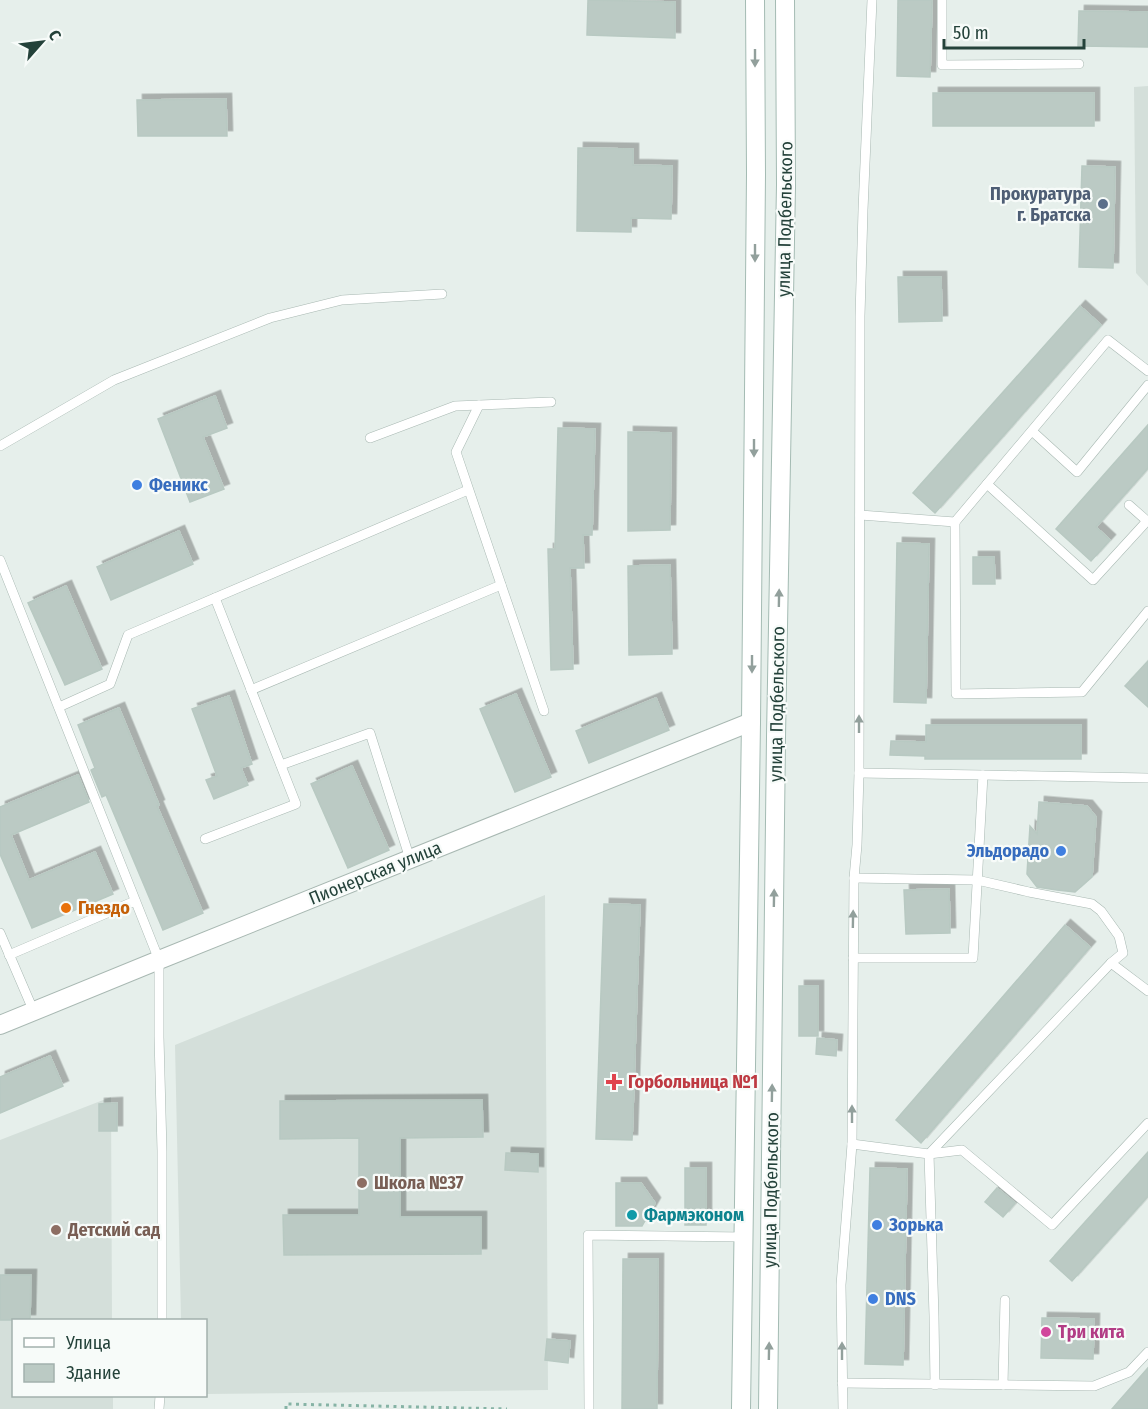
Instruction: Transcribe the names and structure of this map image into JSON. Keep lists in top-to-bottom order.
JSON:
{
  "streets": {
    "main road": ["улица Подбельского", "Пионерская улица"]
  },
  "crossings": [
    ["улица Подбельского", "Пионерская улица"]
  ],
  "places": {
    "other": [
      "Прокуратура г. Братска",
      "Феникс",
      "Эльдорадо",
      "Гнездо",
      "Школа №37",
      "Фармэконом",
      "Зорька",
      "Детский сад",
      "DNS",
      "Три кита"
    ],
    "health": ["Горбольница №1"]
  },
  "legend": ["Улица", "Здание"],
  "scale_bar": "50 m",
  "north": "top right"
}
